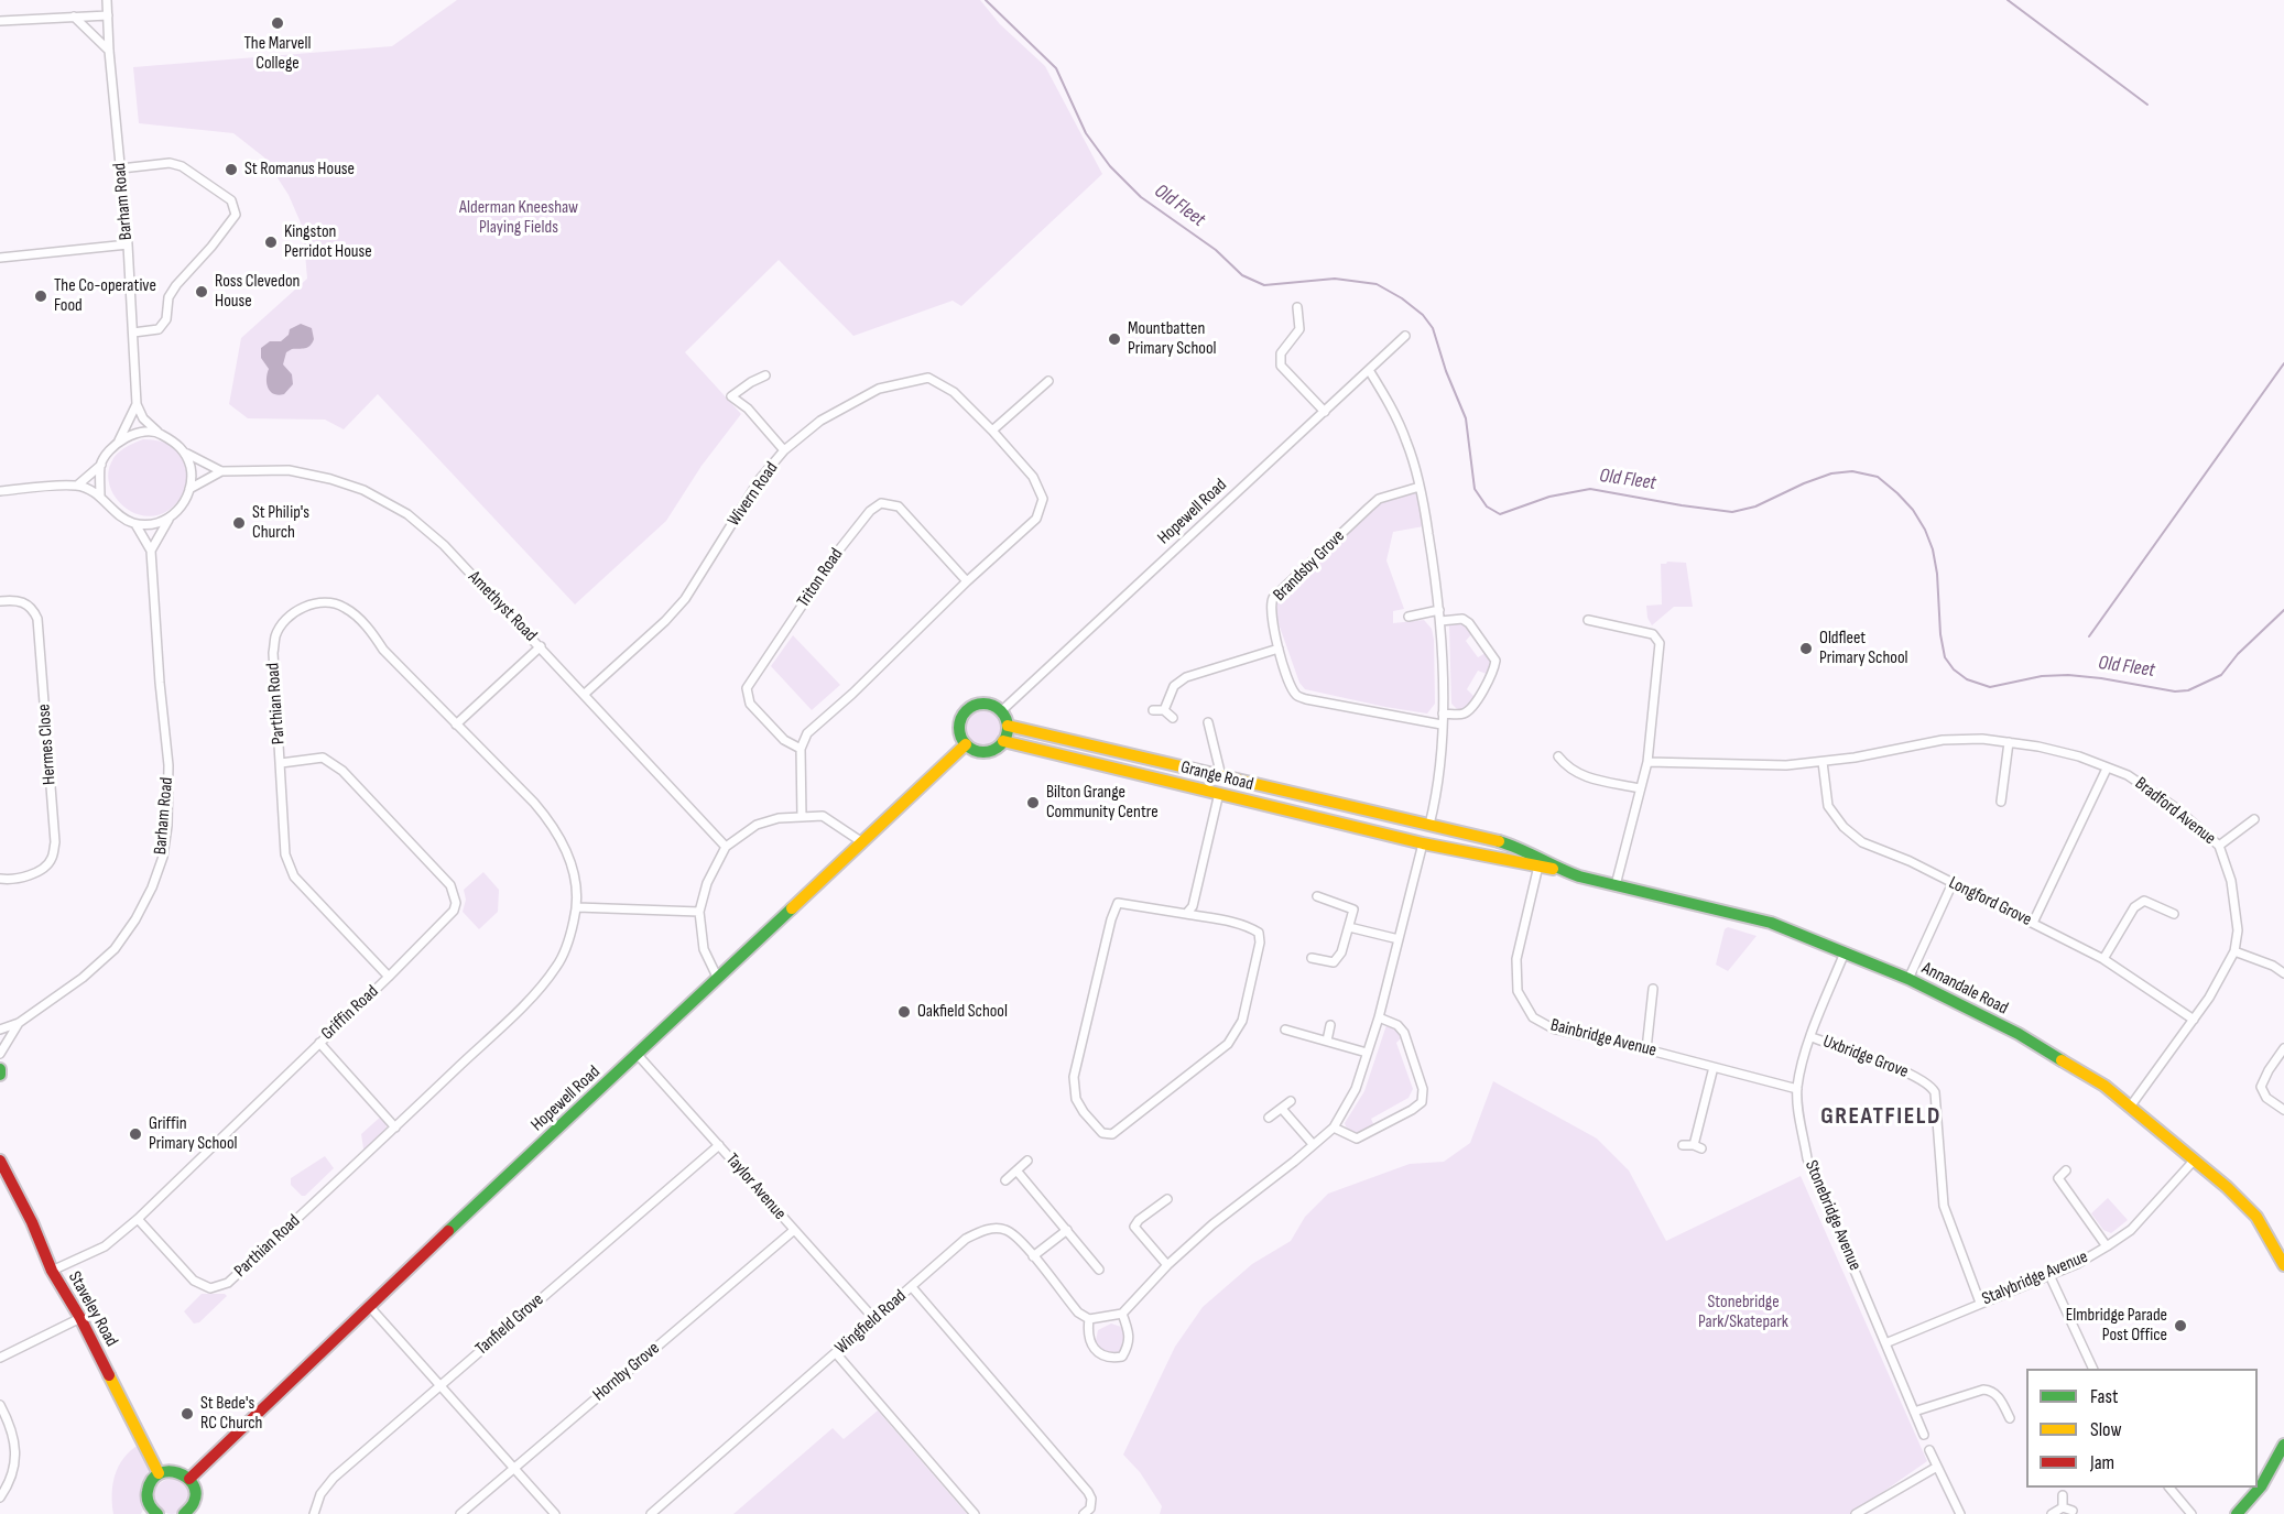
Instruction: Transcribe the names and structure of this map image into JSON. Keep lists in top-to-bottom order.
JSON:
{
  "streets": {
    "street": [
      "Barham Road",
      "Wivern Road",
      "Hopewell Road",
      "Brandsby Grove",
      "Triton Road",
      "Amethyst Road",
      "Parthian Road",
      "Hermes Close",
      "Grange Road",
      "Bradford Avenue",
      "Longford Grove",
      "Annandale Road",
      "Griffin Road",
      "Bainbridge Avenue",
      "Uxbridge Grove",
      "Taylor Avenue",
      "Stonebridge Avenue",
      "Stalybridge Avenue",
      "Staveley Road",
      "Wingfield Road",
      "Tanfield Grove",
      "Hornby Grove"
    ]
  },
  "crossings": [
    ["Barham Road", "Amethyst Road"],
    ["Wivern Road", "Triton Road"],
    ["Wivern Road", "Amethyst Road"],
    ["Hopewell Road", "Grange Road"],
    ["Hopewell Road", "Taylor Avenue"],
    ["Parthian Road", "Griffin Road"],
    ["Grange Road", "Annandale Road"],
    ["Bradford Avenue", "Longford Grove"],
    ["Bradford Avenue", "Annandale Road"],
    ["Annandale Road", "Bainbridge Avenue"],
    ["Annandale Road", "Stonebridge Avenue"],
    ["Annandale Road", "Stalybridge Avenue"],
    ["Griffin Road", "Staveley Road"],
    ["Bainbridge Avenue", "Stonebridge Avenue"],
    ["Uxbridge Grove", "Stonebridge Avenue"],
    ["Uxbridge Grove", "Stalybridge Avenue"],
    ["Taylor Avenue", "Wingfield Road"],
    ["Taylor Avenue", "Tanfield Grove"],
    ["Taylor Avenue", "Hornby Grove"],
    ["Stonebridge Avenue", "Stalybridge Avenue"]
  ],
  "districts": ["GREATFIELD"],
  "water": ["Old Fleet"],
  "parks": ["Alderman Kneeshaw Playing Fields", "Stonebridge Park/Skatepark"],
  "places": [
    "The Marvell College",
    "St Romanus House",
    "Kingston Perridot House",
    "Ross Clevedon House",
    "The Co-operative Food",
    "Mountbatten Primary School",
    "St Philip's Church",
    "Oldfleet Primary School",
    "Bilton Grange Community Centre",
    "Oakfield School",
    "Griffin Primary School",
    "Elmbridge Parade Post Office",
    "St Bede's RC Church"
  ],
  "legend": ["Fast", "Slow", "Jam"]
}
